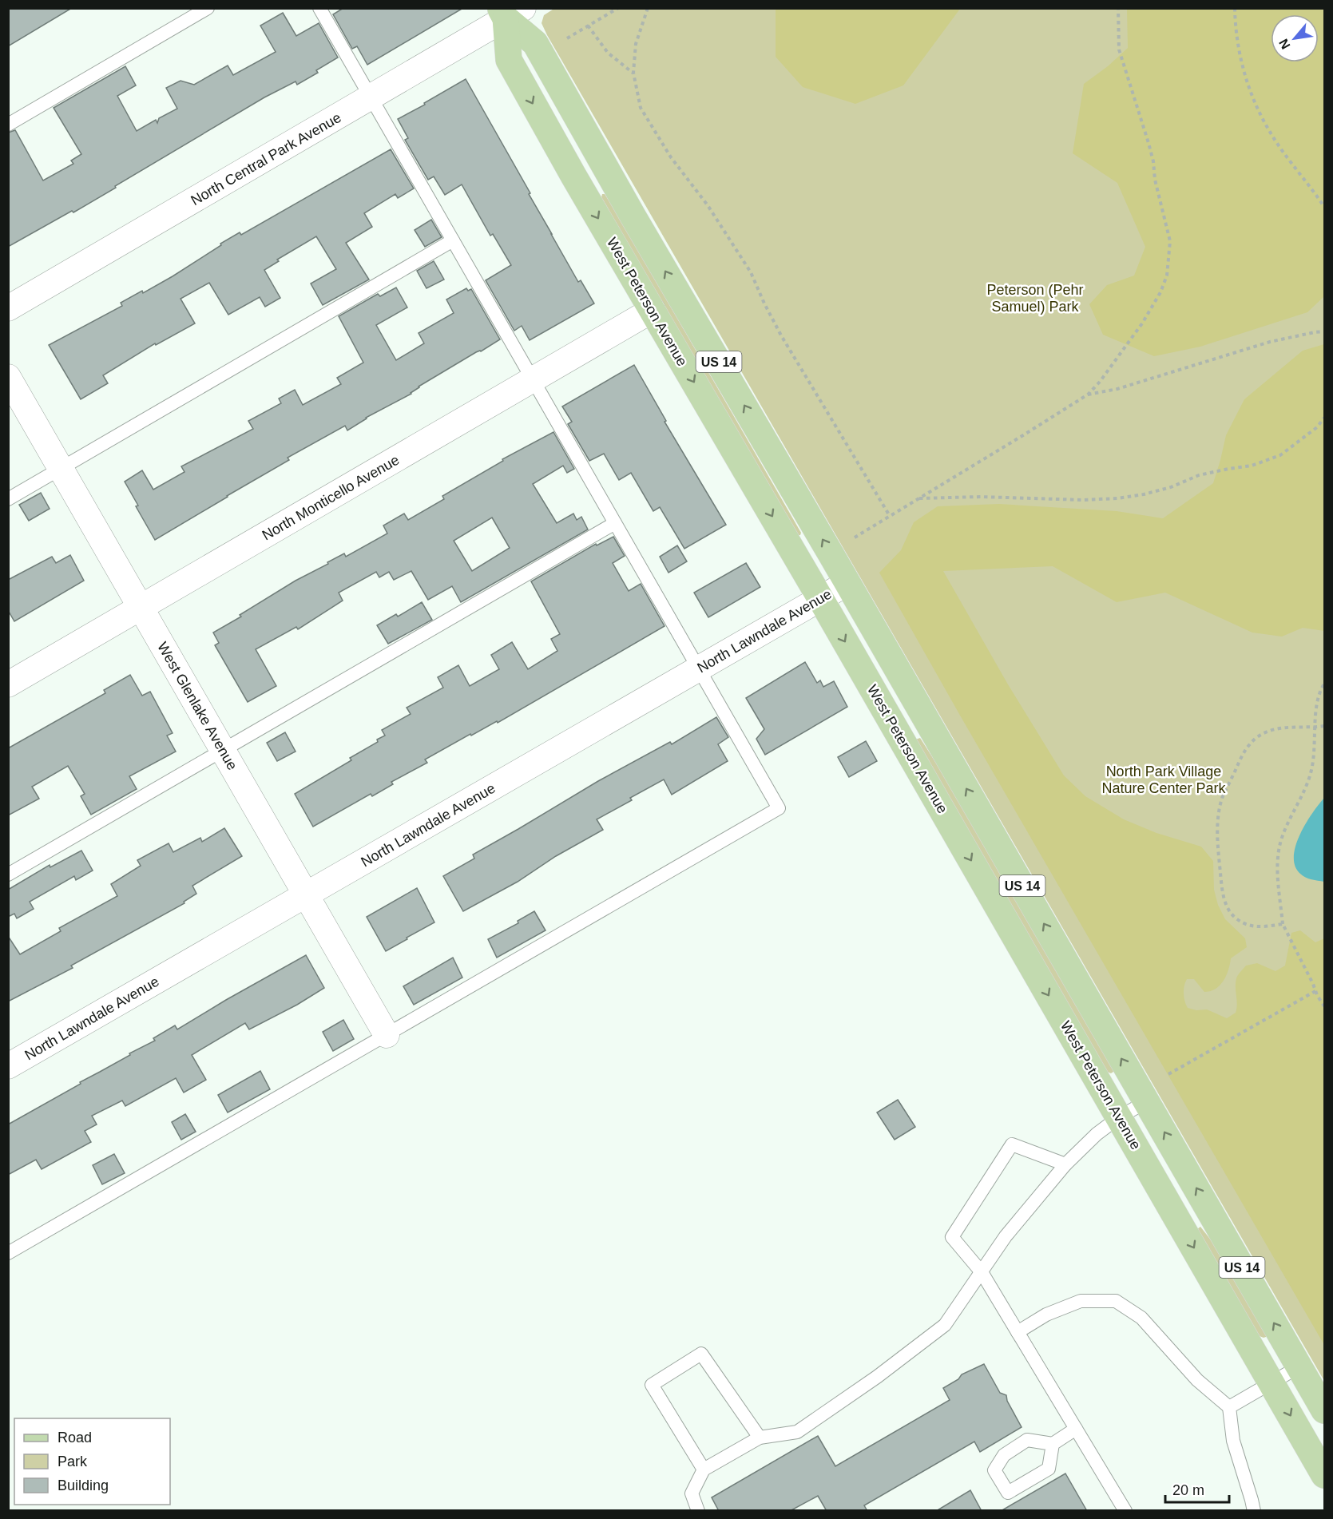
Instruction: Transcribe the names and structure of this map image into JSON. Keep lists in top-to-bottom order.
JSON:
{
  "streets": {
    "main road": ["West Peterson Avenue", "US 14"],
    "street": [
      "North Central Park Avenue",
      "North Monticello Avenue",
      "North Lawndale Avenue",
      "West Glenlake Avenue"
    ]
  },
  "crossings": [
    ["North Central Park Avenue", "West Peterson Avenue"],
    ["North Central Park Avenue", "US 14"],
    ["West Peterson Avenue", "US 14"],
    ["West Peterson Avenue", "North Monticello Avenue"],
    ["West Peterson Avenue", "North Lawndale Avenue"],
    ["US 14", "North Lawndale Avenue"],
    ["North Monticello Avenue", "West Glenlake Avenue"],
    ["North Lawndale Avenue", "West Glenlake Avenue"]
  ],
  "parks": ["Peterson (Pehr Samuel) Park", "North Park Village Nature Center Park"],
  "legend": ["Road", "Park", "Building"],
  "scale_bar": "20 m",
  "north": "bottom left"
}
